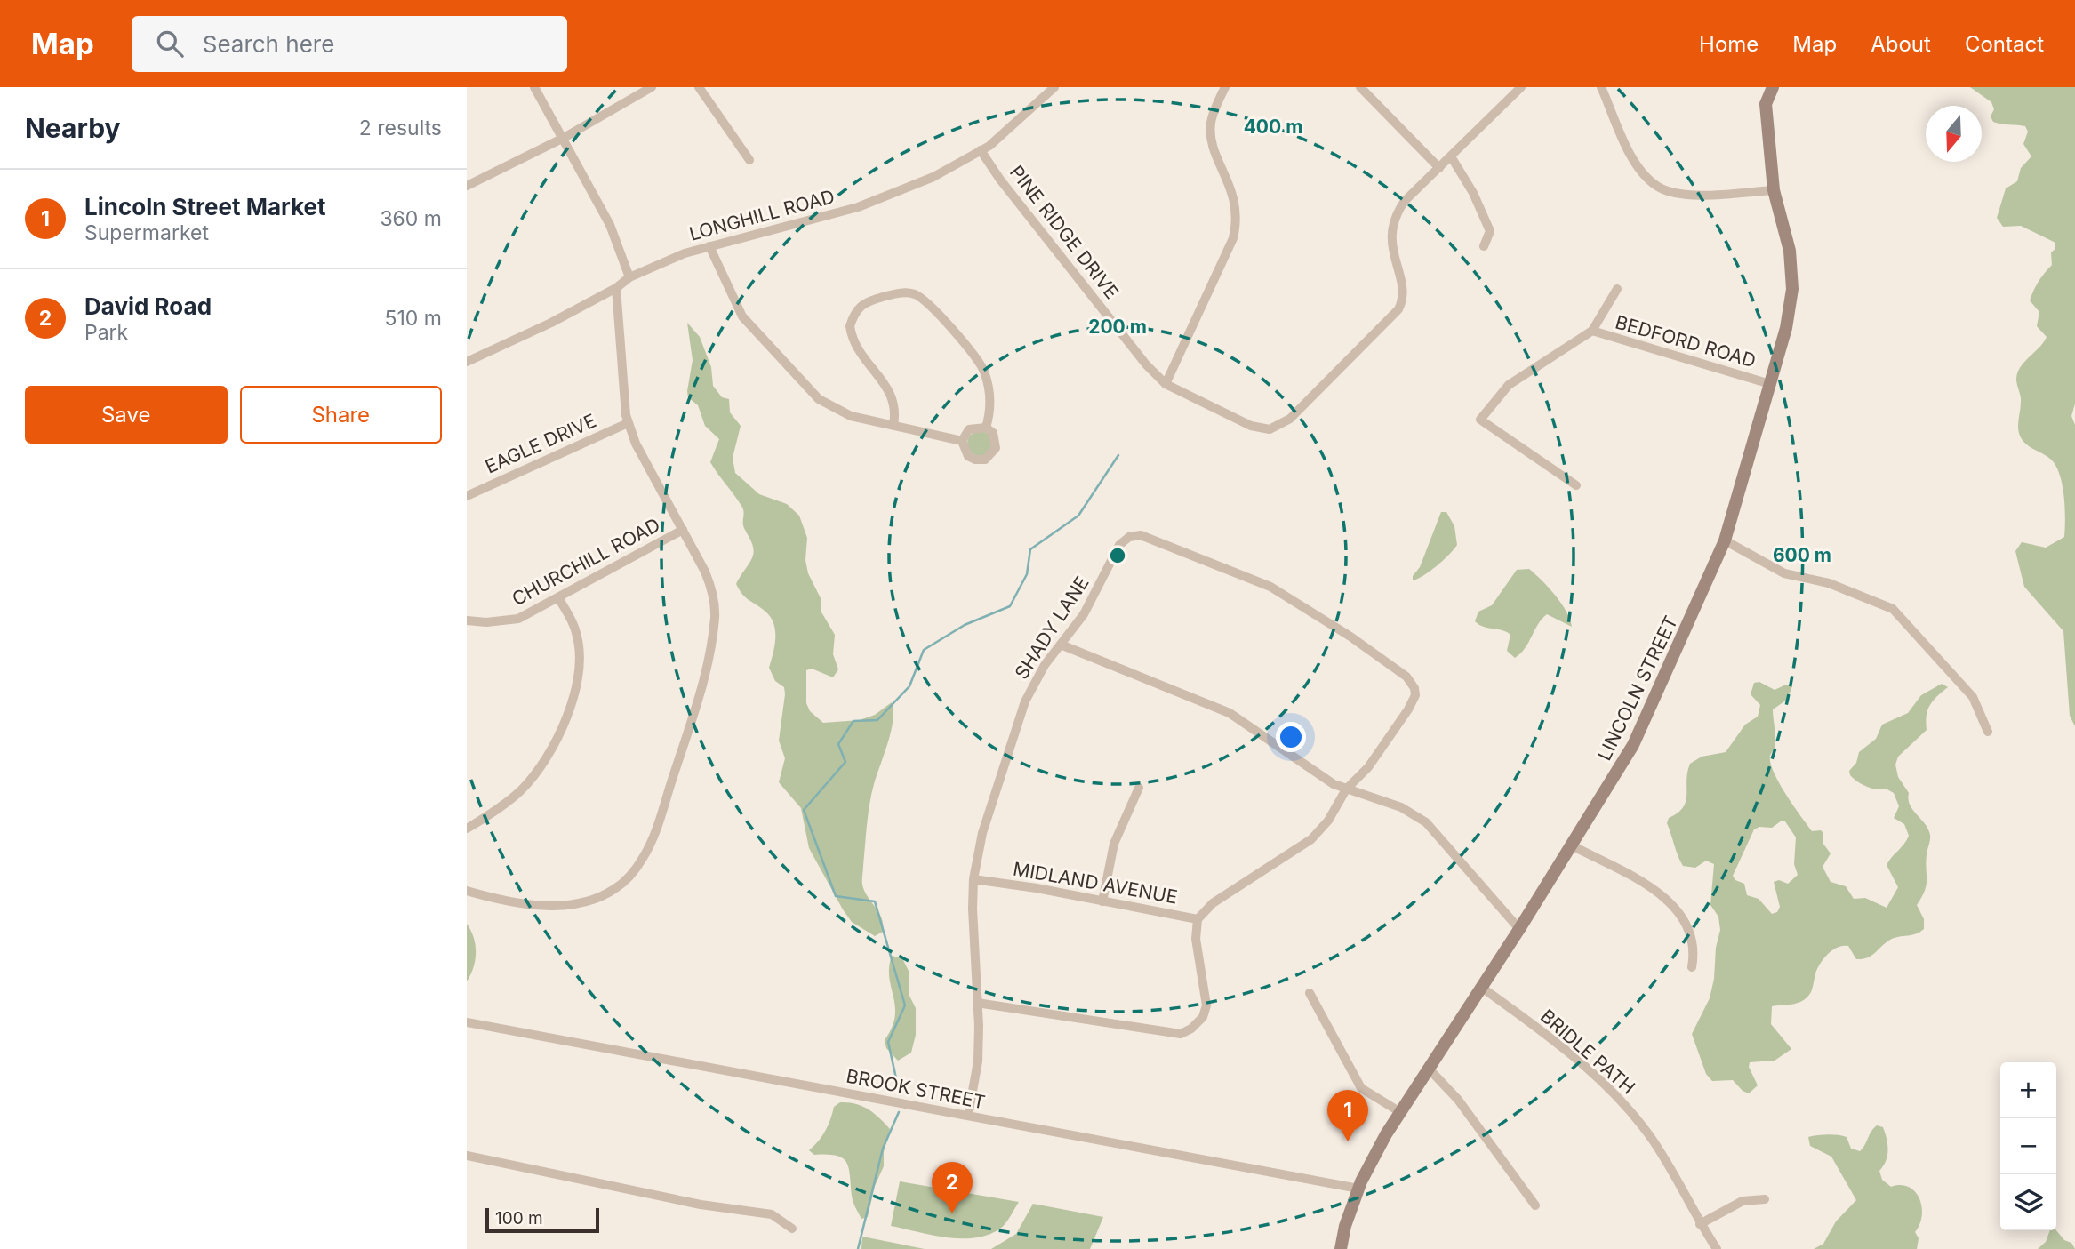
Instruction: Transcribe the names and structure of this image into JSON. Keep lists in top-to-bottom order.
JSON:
{
  "streets": {
    "main road": ["LINCOLN STREET"],
    "street": [
      "LONGHILL ROAD",
      "PINE RIDGE DRIVE",
      "BEDFORD ROAD",
      "EAGLE DRIVE",
      "CHURCHILL ROAD",
      "SHADY LANE",
      "MIDLAND AVENUE",
      "BRIDLE PATH",
      "BROOK STREET"
    ]
  },
  "crossings": [
    ["LONGHILL ROAD", "PINE RIDGE DRIVE"],
    ["BEDFORD ROAD", "LINCOLN STREET"],
    ["SHADY LANE", "MIDLAND AVENUE"],
    ["SHADY LANE", "BROOK STREET"],
    ["LINCOLN STREET", "BRIDLE PATH"],
    ["LINCOLN STREET", "BROOK STREET"]
  ],
  "scale_bar": "100 m",
  "north": "bottom",
  "page": {
    "header": "Map",
    "search": "Search here",
    "nav": [
      "Home",
      "Map",
      "About",
      "Contact"
    ],
    "heading": ["Nearby", "2 results"],
    "list": [
      {
        "mark": "1",
        "name": "Lincoln Street Market",
        "note": "Supermarket",
        "value": "360 m"
      },
      {
        "mark": "2",
        "name": "David Road",
        "note": "Park",
        "value": "510 m"
      }
    ],
    "buttons": ["Save", "Share"],
    "map_buttons": ["+", "−"],
    "pins": ["1", "2"],
    "scale": "100 m"
  },
  "rings": ["400 m", "200 m", "600 m"]
}
